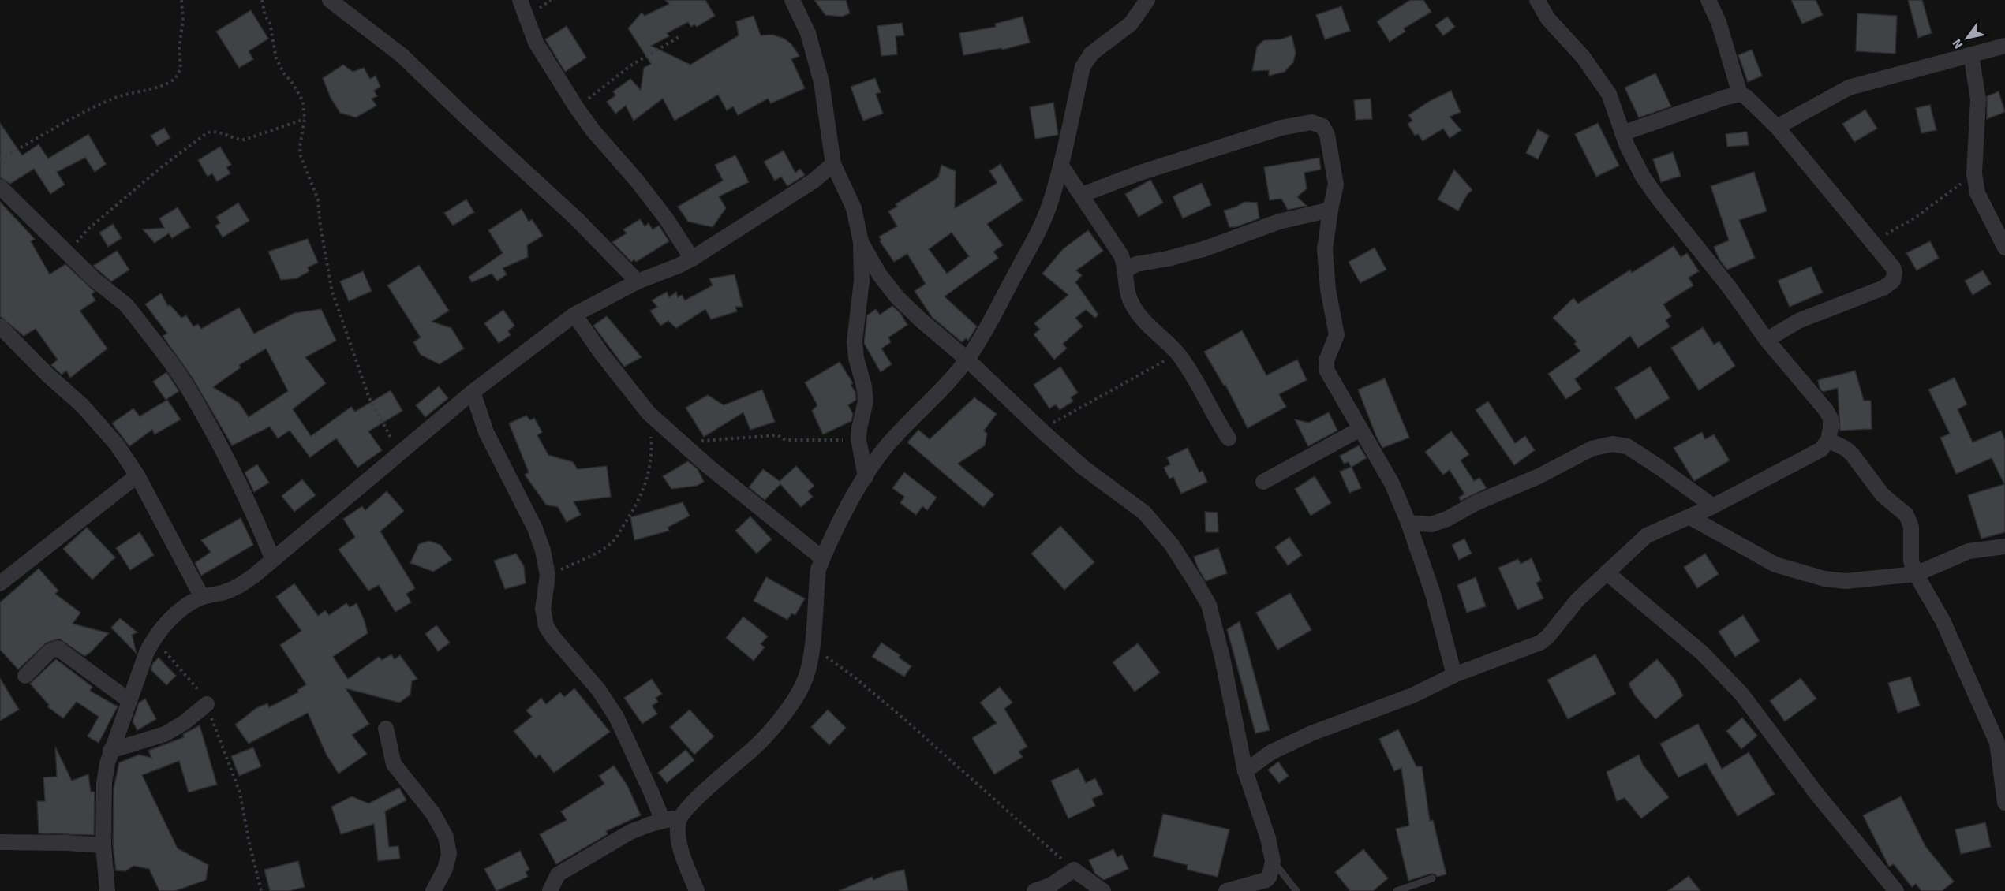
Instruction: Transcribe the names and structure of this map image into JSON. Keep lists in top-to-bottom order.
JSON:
{
  "north": "bottom left"
}
